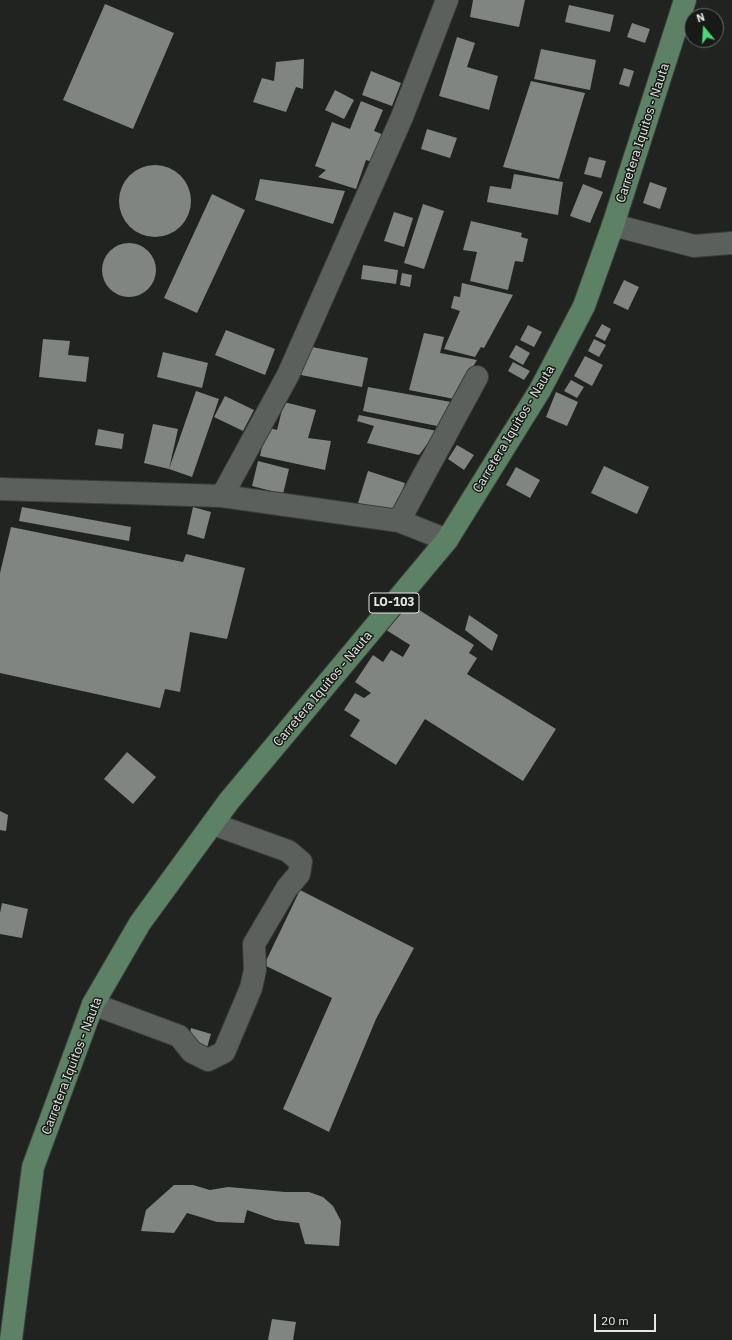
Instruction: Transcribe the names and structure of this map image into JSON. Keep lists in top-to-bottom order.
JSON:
{
  "streets": {
    "main road": ["Carretera Iquitos - Nauta", "LO-103"]
  },
  "scale_bar": "20 m",
  "north": "top"
}
